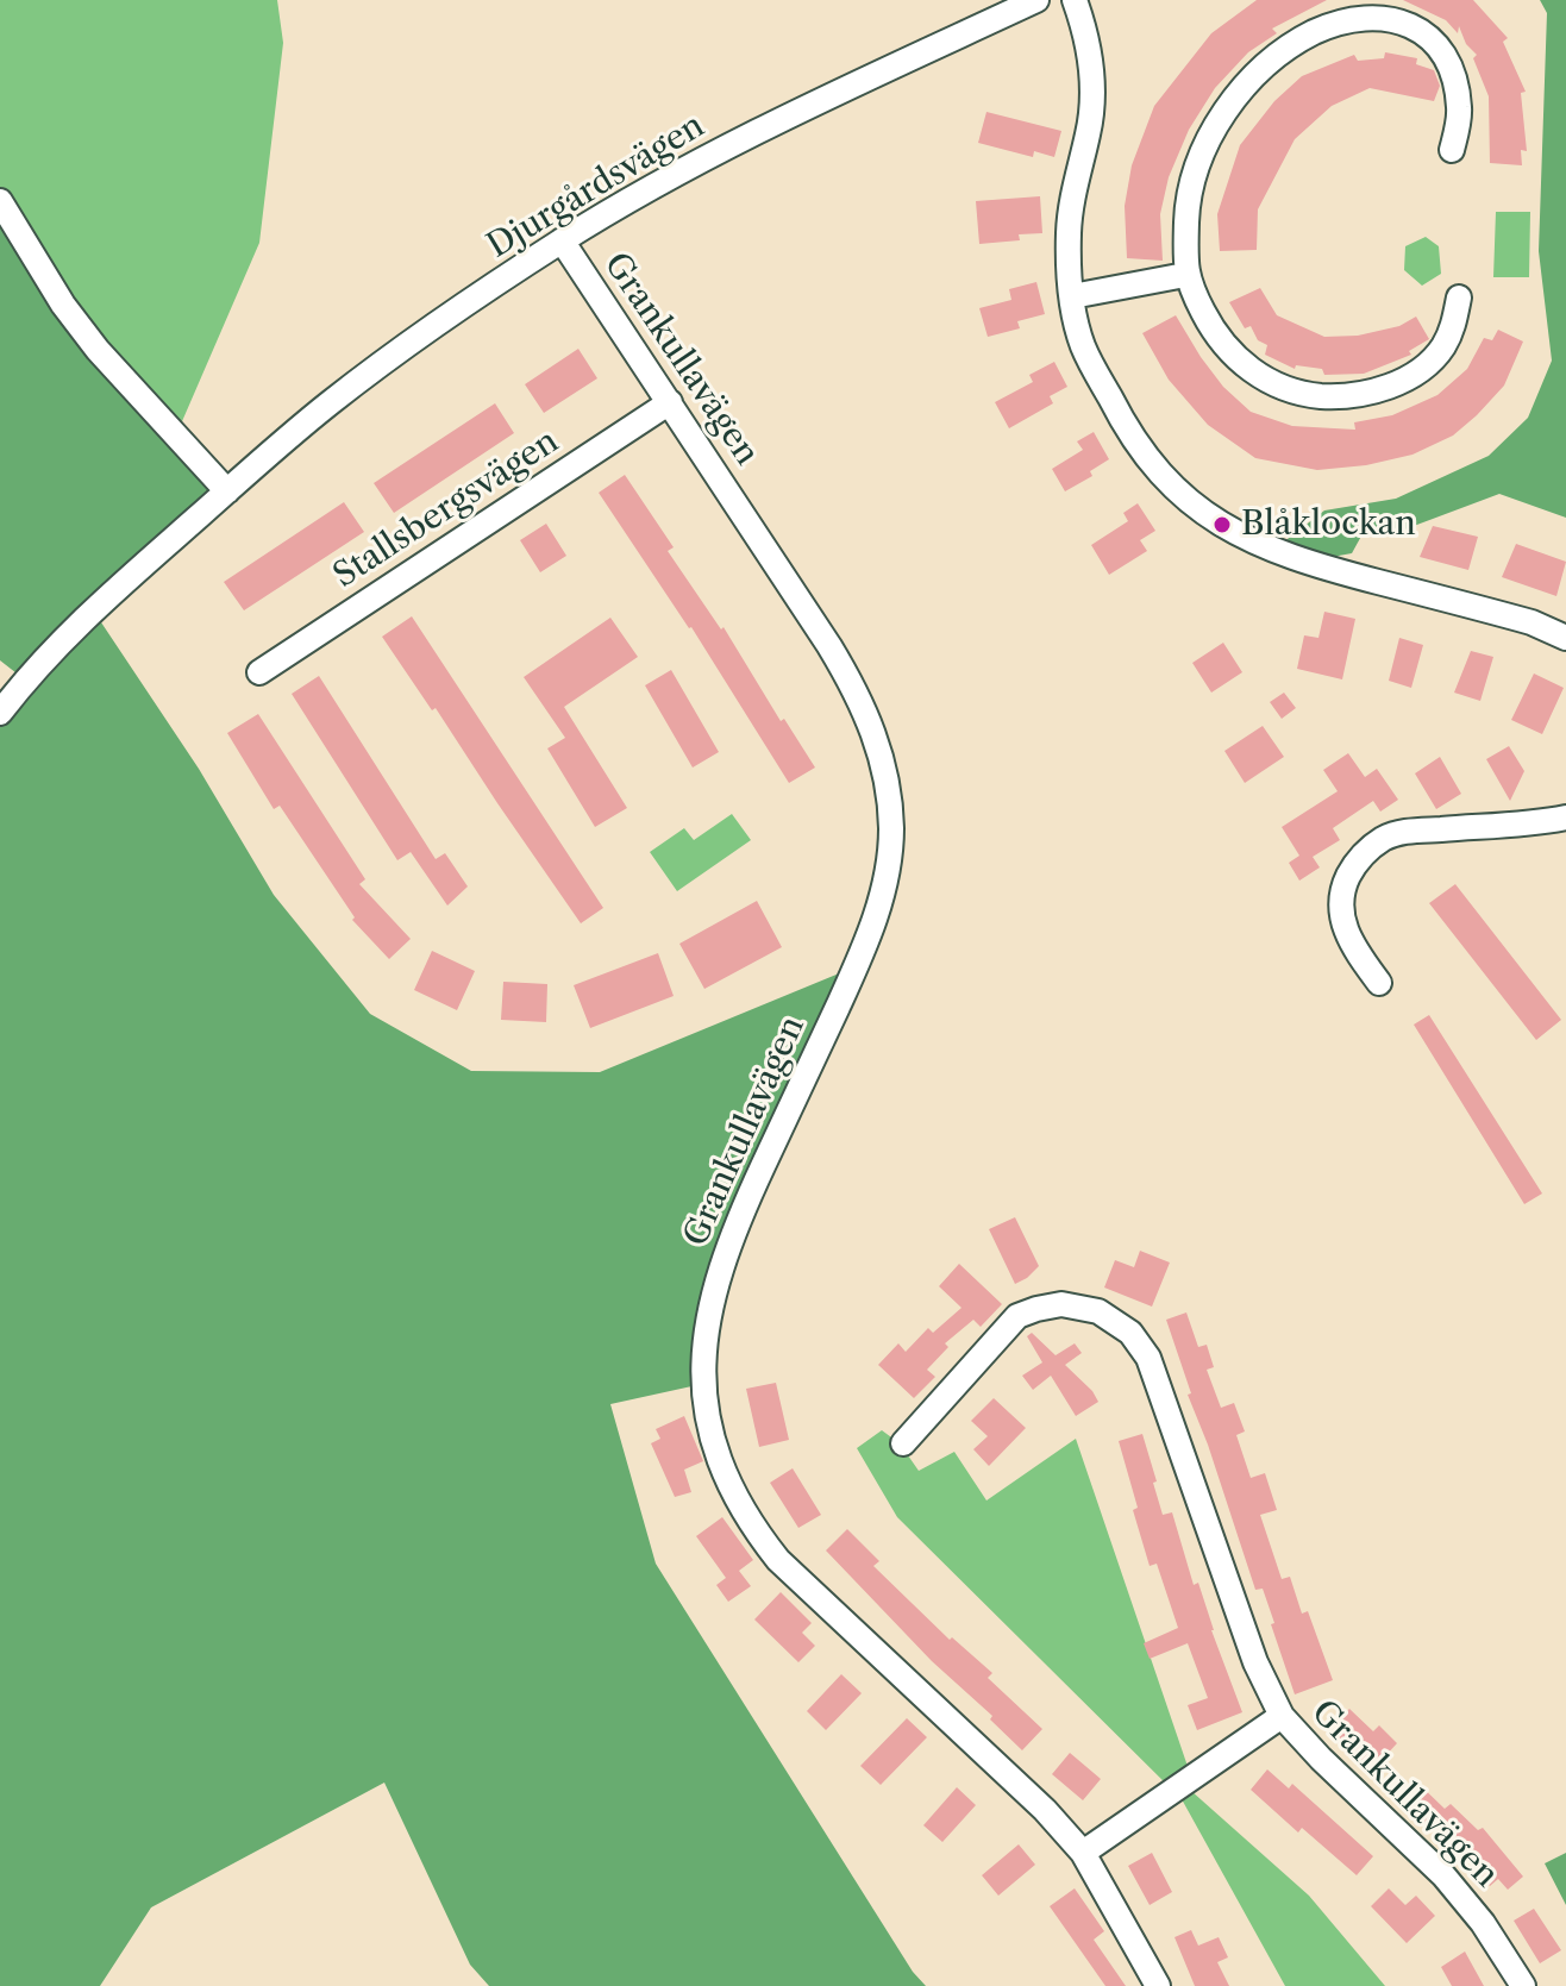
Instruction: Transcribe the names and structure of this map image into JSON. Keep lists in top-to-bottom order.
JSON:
{
  "streets": {
    "street": ["Djurgårdsvägen", "Grankullavägen", "Stallsbergsvägen"]
  },
  "crossings": [
    ["Djurgårdsvägen", "Grankullavägen"],
    ["Grankullavägen", "Stallsbergsvägen"]
  ],
  "places": ["Blåklockan"]
}
